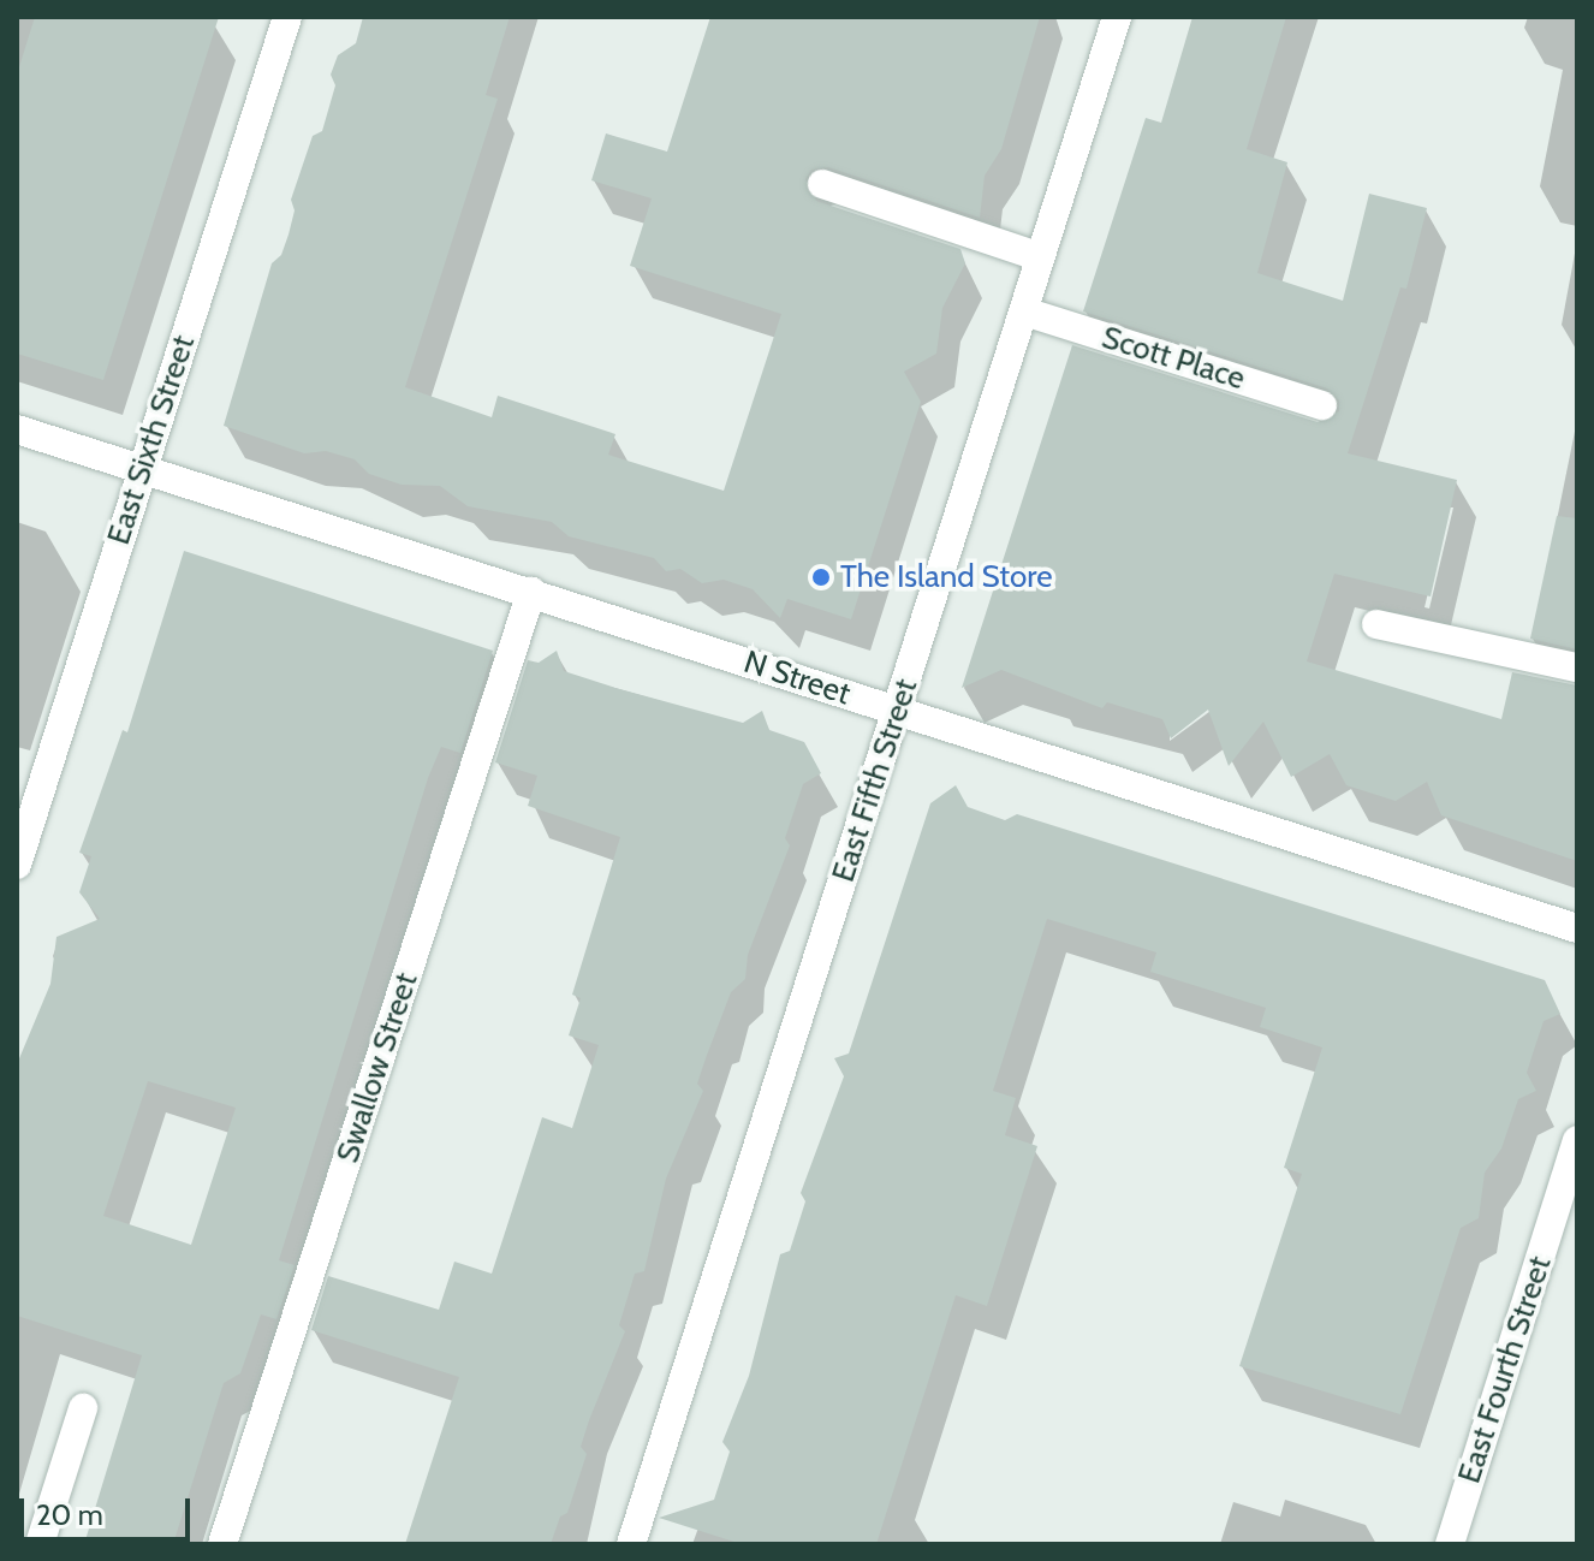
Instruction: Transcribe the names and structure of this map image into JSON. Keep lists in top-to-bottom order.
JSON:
{
  "streets": {
    "street": [
      "Scott Place",
      "East Sixth Street",
      "N Street",
      "East Fifth Street",
      "Swallow Street",
      "East Fourth Street"
    ]
  },
  "crossings": [
    ["Scott Place", "East Fifth Street"],
    ["East Sixth Street", "N Street"],
    ["N Street", "East Fifth Street"],
    ["N Street", "Swallow Street"]
  ],
  "places": ["The Island Store"],
  "scale_bar": "20 m"
}
